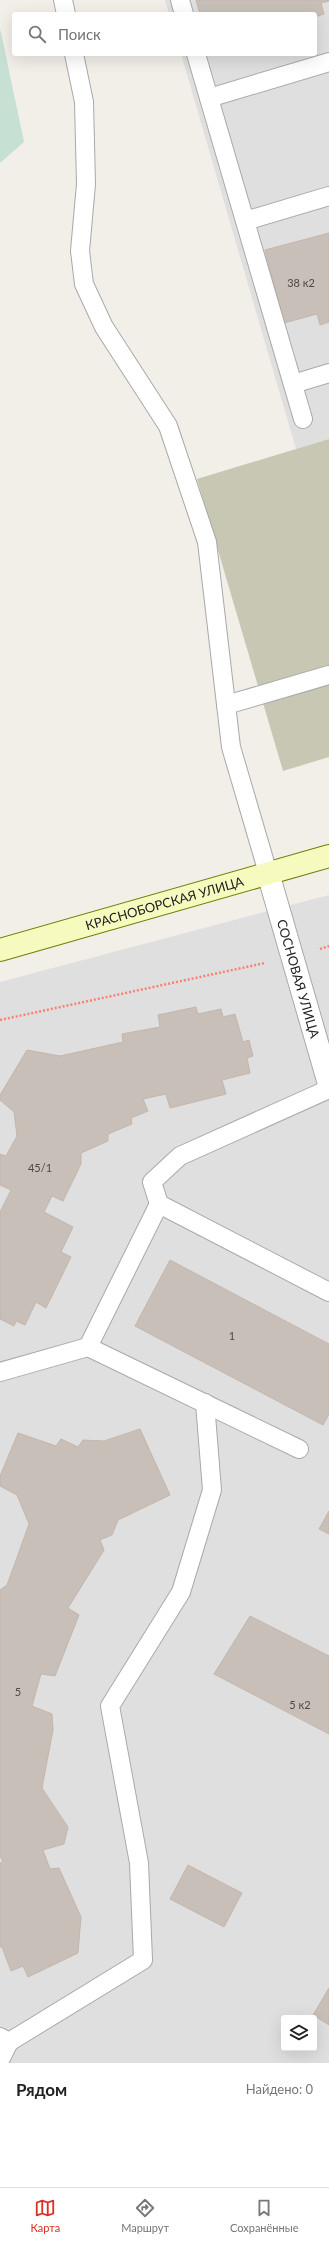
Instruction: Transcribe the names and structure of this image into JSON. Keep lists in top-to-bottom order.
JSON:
{
  "streets": {
    "street": ["КРАСНОБОРСКАЯ УЛИЦА", "СОСНОВАЯ УЛИЦА"]
  },
  "crossings": [
    ["КРАСНОБОРСКАЯ УЛИЦА", "СОСНОВАЯ УЛИЦА"]
  ],
  "house_numbers": [
    "38 к2",
    "45/1",
    "1",
    "5",
    "5 к2"
  ],
  "page": {
    "search": "Поиск",
    "heading": ["Рядом", "Найдено: 0"],
    "nav": ["Карта", "Маршрут", "Сохранённые"]
  }
}
